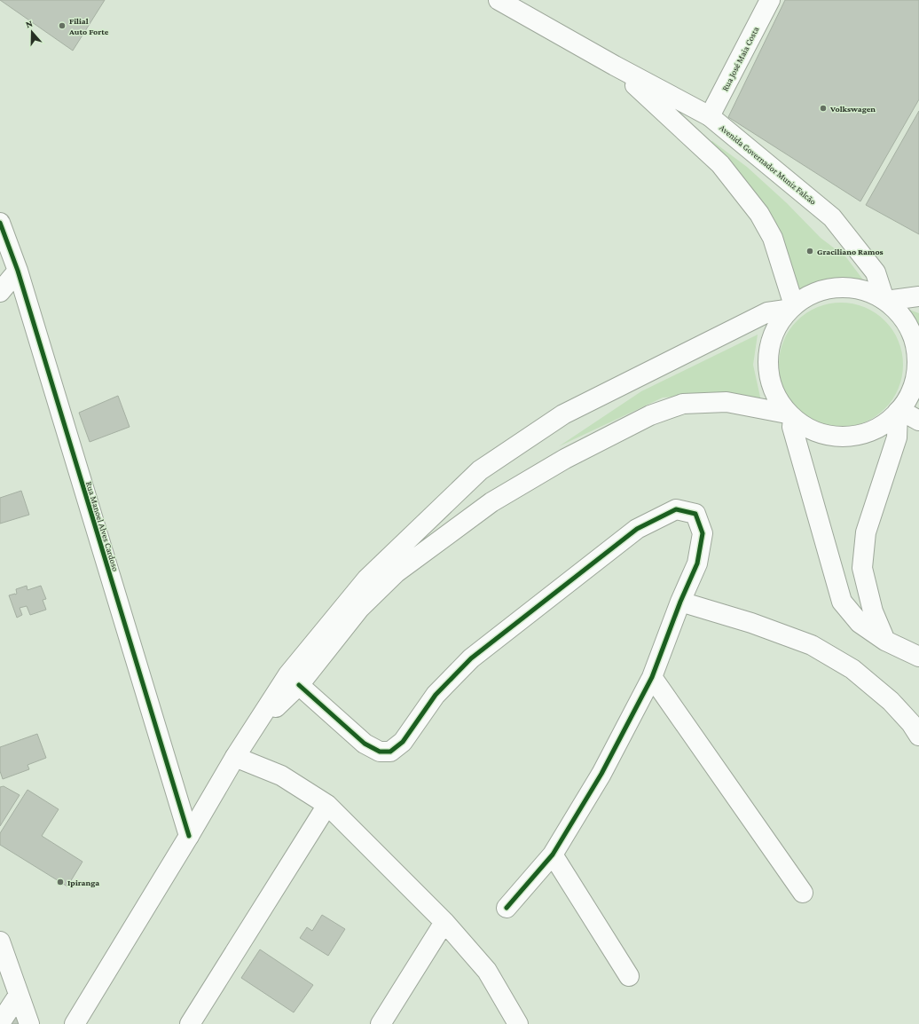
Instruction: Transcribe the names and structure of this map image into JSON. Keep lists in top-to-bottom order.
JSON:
{
  "streets": {
    "main road": ["Rua José Maia Costa", "Avenida Governador Muniz Falcão", "Rua Manoel Alves Cardoso"]
  },
  "crossings": [
    ["Rua José Maia Costa", "Avenida Governador Muniz Falcão"]
  ],
  "places": [
    "Filial Auto Forte",
    "Volkswagen",
    "Graciliano Ramos",
    "Ipiranga"
  ],
  "north": "top"
}
